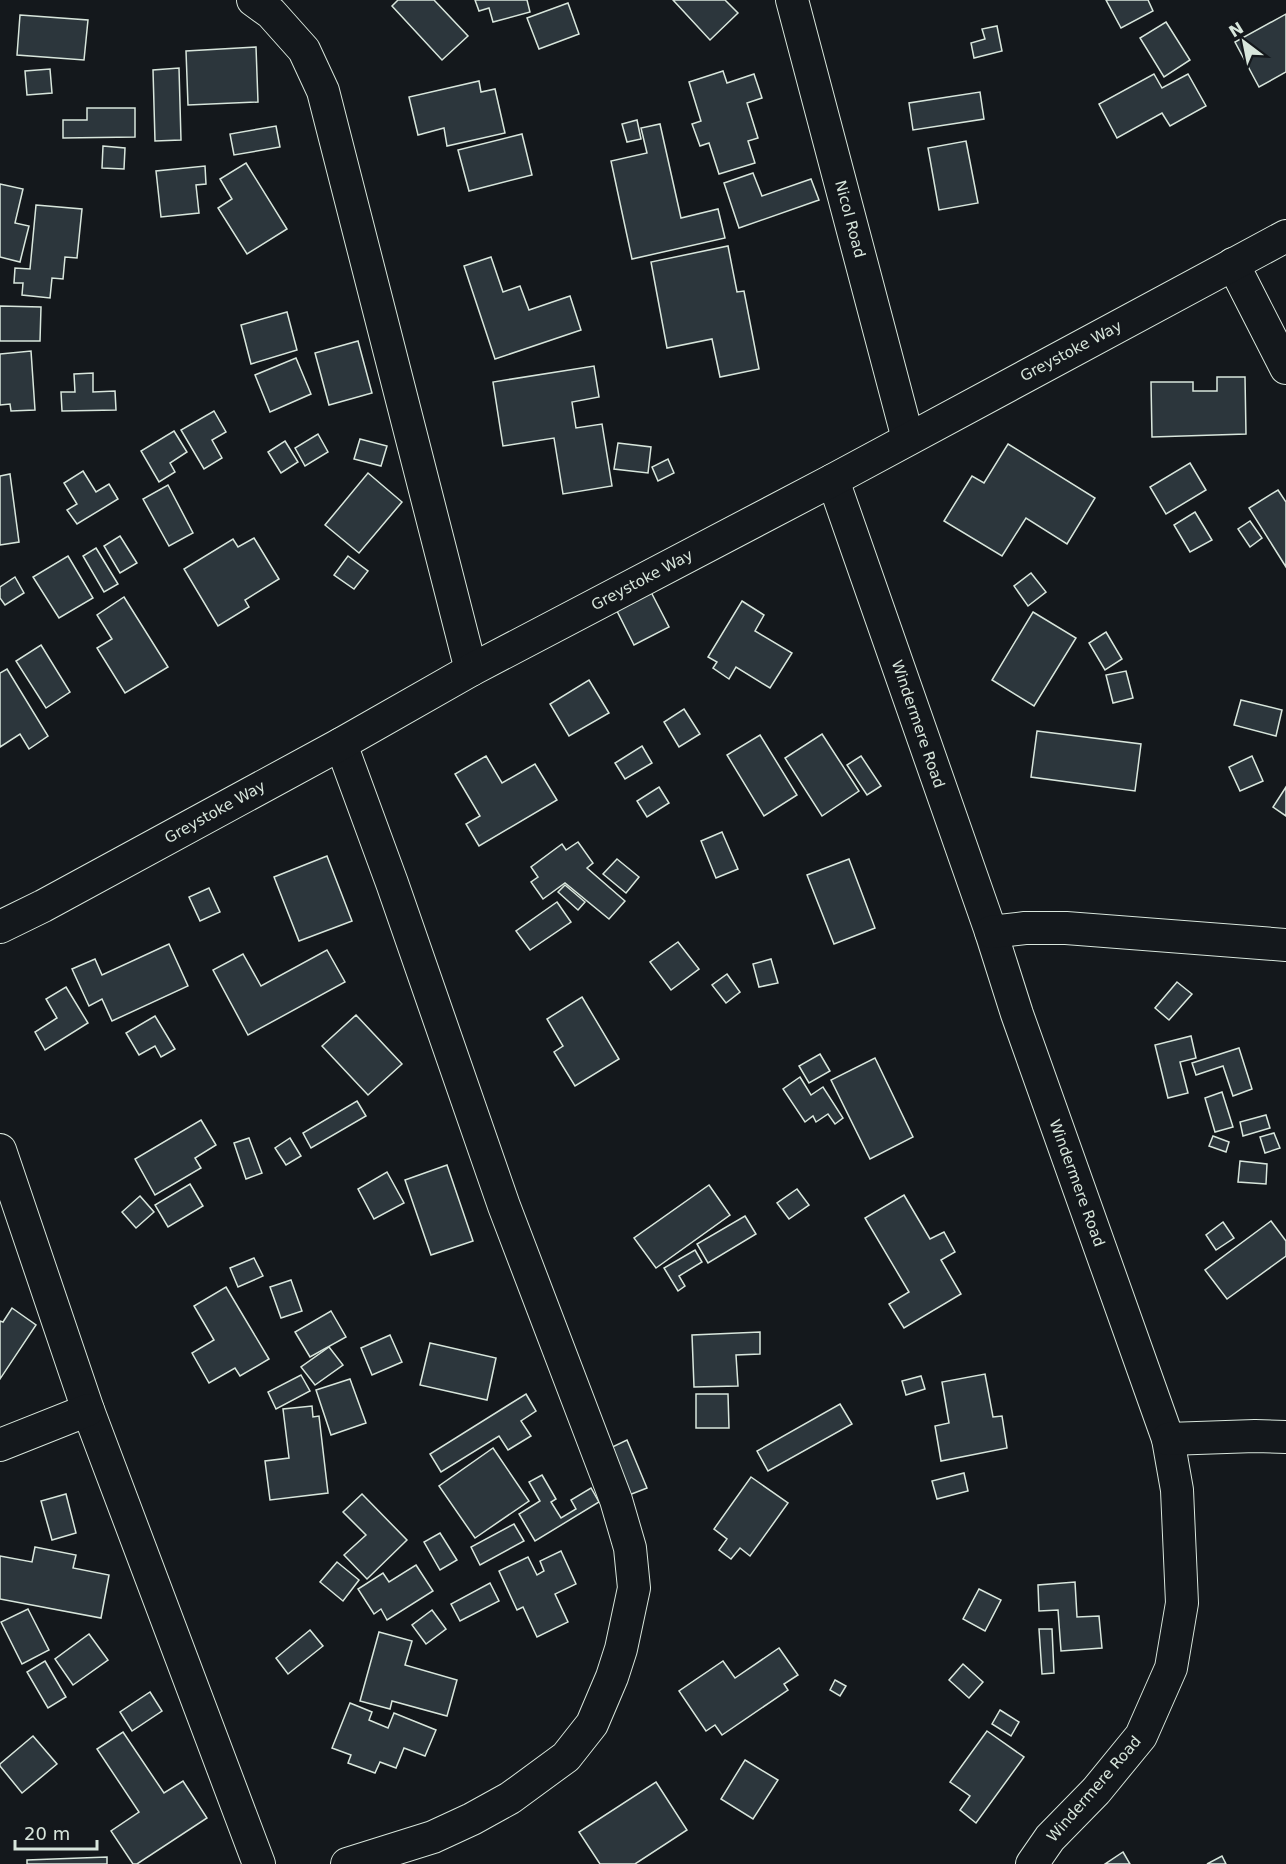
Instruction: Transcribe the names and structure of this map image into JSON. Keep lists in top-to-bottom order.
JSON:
{
  "streets": {
    "street": ["Nicol Road", "Greystoke Way", "Windermere Road"]
  },
  "crossings": [
    ["Nicol Road", "Greystoke Way"],
    ["Greystoke Way", "Windermere Road"]
  ],
  "scale_bar": "20 m",
  "north": "top left"
}
